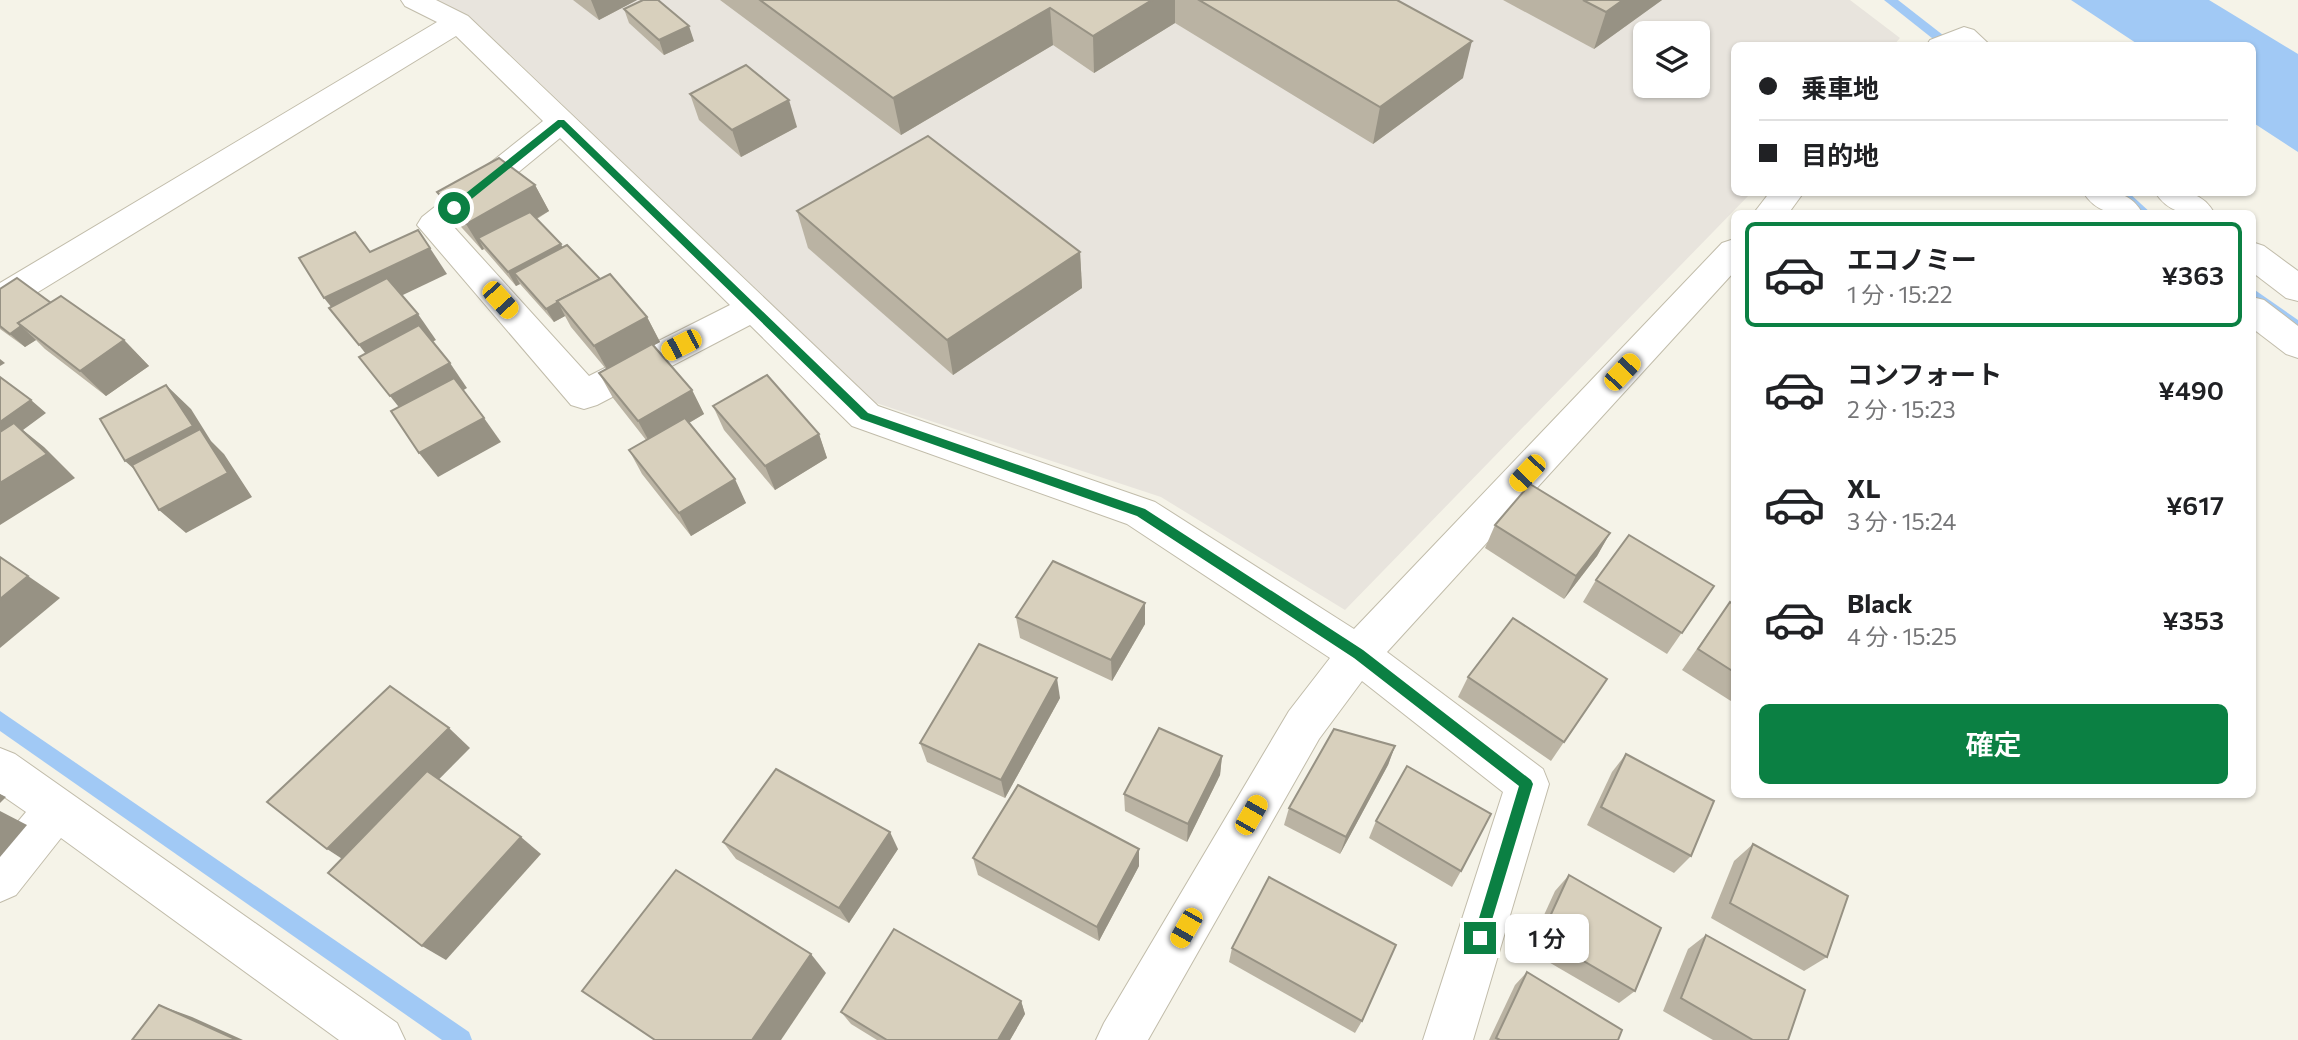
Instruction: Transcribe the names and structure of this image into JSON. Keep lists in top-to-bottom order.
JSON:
{
  "page": {
    "banner": ["乗車地", "目的地"],
    "list": [
      {
        "name": "エコノミー",
        "note": "1 分 · 15:22",
        "value": "¥363"
      },
      {
        "name": "コンフォート",
        "note": "2 分 · 15:23",
        "value": "¥490"
      },
      {
        "name": "XL",
        "note": "3 分 · 15:24",
        "value": "¥617"
      },
      {
        "name": "Black",
        "note": "4 分 · 15:25",
        "value": "¥353"
      }
    ],
    "buttons": "確定",
    "bubble": "1 分"
  }
}
